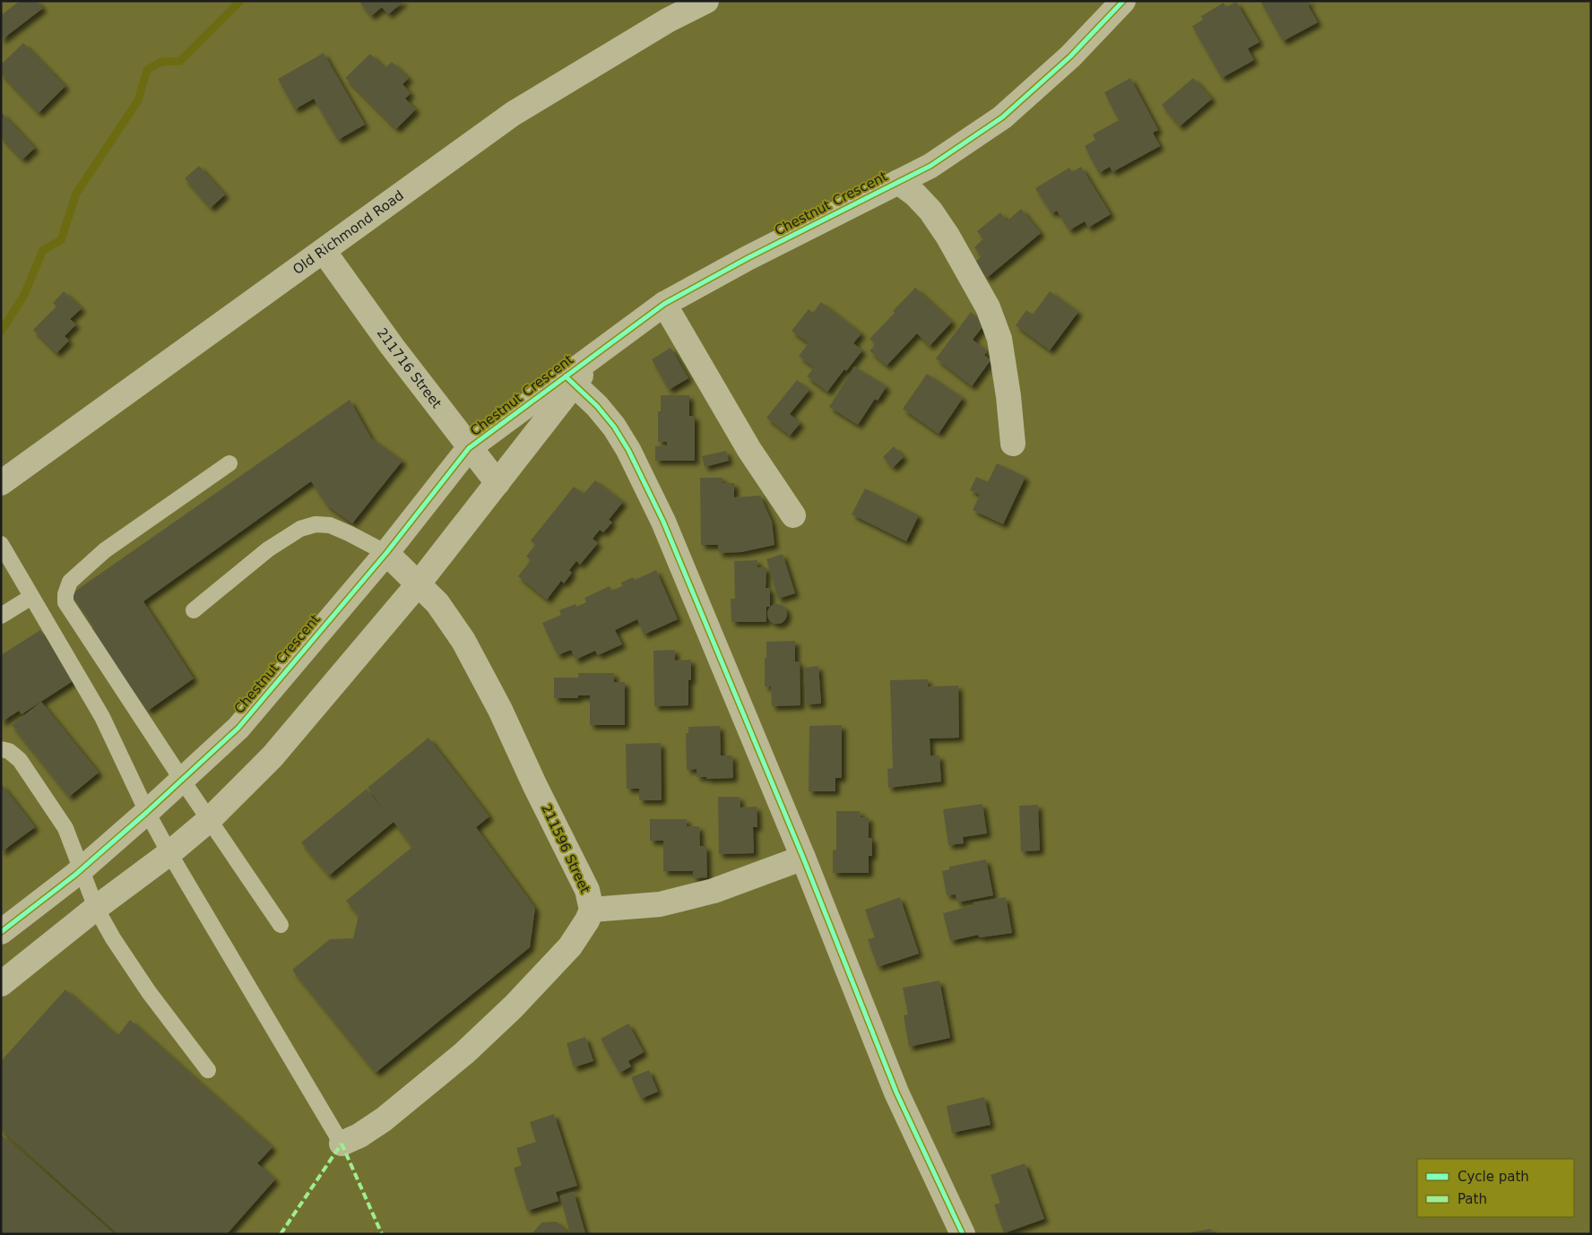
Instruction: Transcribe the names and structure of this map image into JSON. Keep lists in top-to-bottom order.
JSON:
{
  "streets": {
    "street": [
      "Chestnut Crescent",
      "Old Richmond Road",
      "211716 Street",
      "211596 Street"
    ]
  },
  "crossings": [
    ["Chestnut Crescent", "211716 Street"],
    ["Chestnut Crescent", "211596 Street"],
    ["Old Richmond Road", "211716 Street"]
  ],
  "legend": ["Cycle path", "Path"]
}
